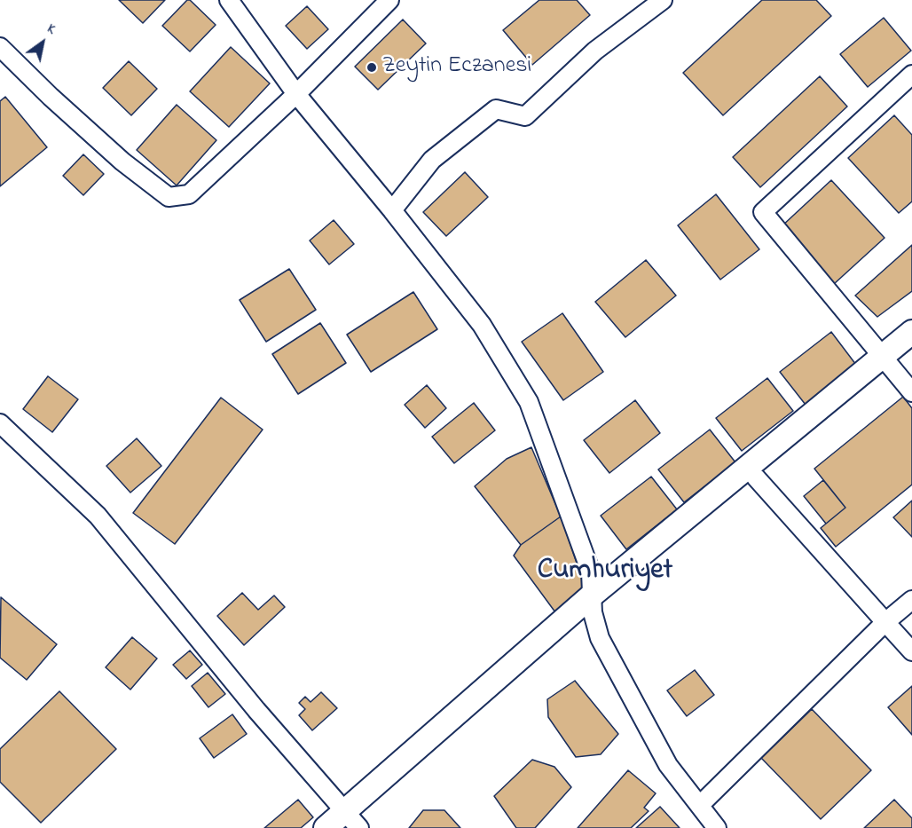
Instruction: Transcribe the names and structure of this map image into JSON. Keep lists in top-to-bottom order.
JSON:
{
  "districts": ["Cumhuriyet"],
  "places": ["Zeytin Eczanesi"],
  "north": "top right"
}
